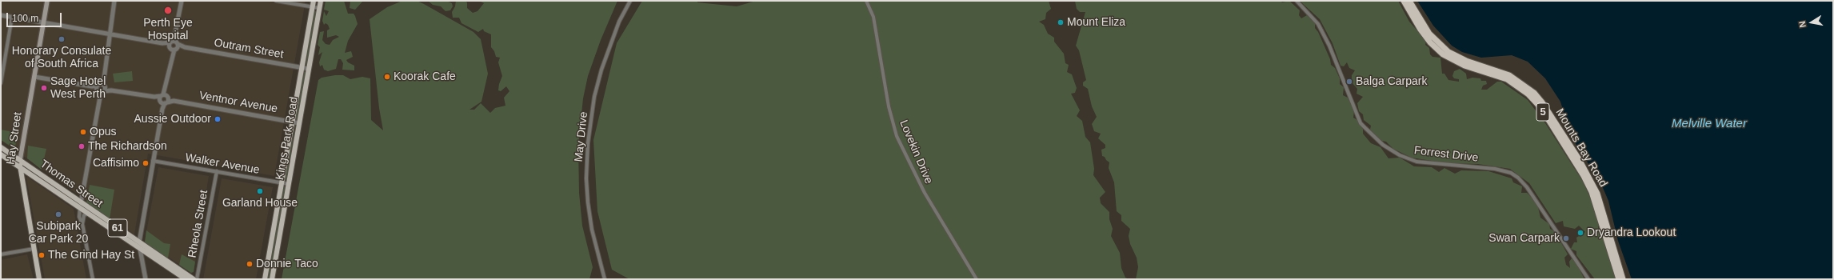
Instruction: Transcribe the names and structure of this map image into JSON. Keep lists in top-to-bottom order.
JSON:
{
  "streets": {
    "highway": ["5", "Mounts Bay Road"],
    "main road": [
      "Hay Street",
      "Kings Park Road",
      "Thomas Street",
      "61"
    ],
    "street": [
      "Outram Street",
      "Ventnor Avenue",
      "May Drive",
      "Lovekin Drive",
      "Forrest Drive",
      "Walker Avenue",
      "Rheola Street"
    ]
  },
  "crossings": [
    ["Outram Street", "Hay Street"],
    ["Outram Street", "Kings Park Road"],
    ["Ventnor Avenue", "Kings Park Road"],
    ["Hay Street", "Thomas Street"],
    ["Kings Park Road", "Walker Avenue"],
    ["Walker Avenue", "Rheola Street"]
  ],
  "water": ["Melville Water"],
  "places": [
    "Perth Eye Hospital",
    "Mount Eliza",
    "Honorary Consulate of South Africa",
    "Koorak Cafe",
    "Balga Carpark",
    "Sage Hotel West Perth",
    "Aussie Outdoor",
    "Opus",
    "The Richardson",
    "Caffisimo",
    "Garland House",
    "Subipark Car Park 20",
    "Dryandra Lookout",
    "Swan Carpark",
    "The Grind Hay St",
    "Donnie Taco"
  ],
  "scale_bar": "100 m",
  "north": "left"
}
